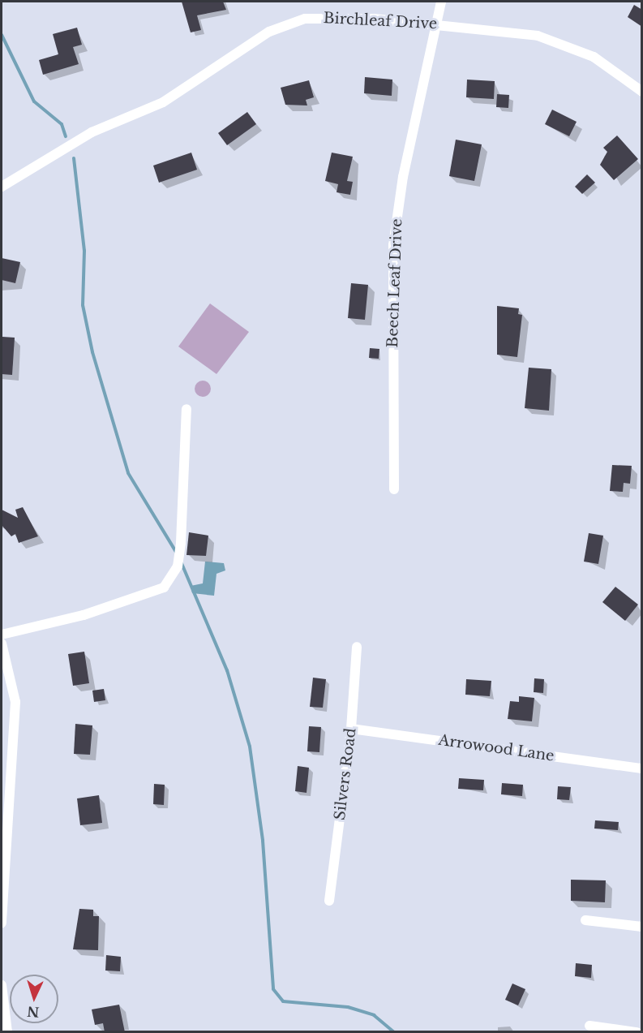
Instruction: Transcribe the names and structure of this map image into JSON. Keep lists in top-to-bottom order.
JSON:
{
  "streets": {
    "street": [
      "Birchleaf Drive",
      "Beech Leaf Drive",
      "Arrowood Lane",
      "Silvers Road"
    ]
  },
  "crossings": [
    ["Birchleaf Drive", "Beech Leaf Drive"],
    ["Arrowood Lane", "Silvers Road"]
  ],
  "north": "bottom"
}
